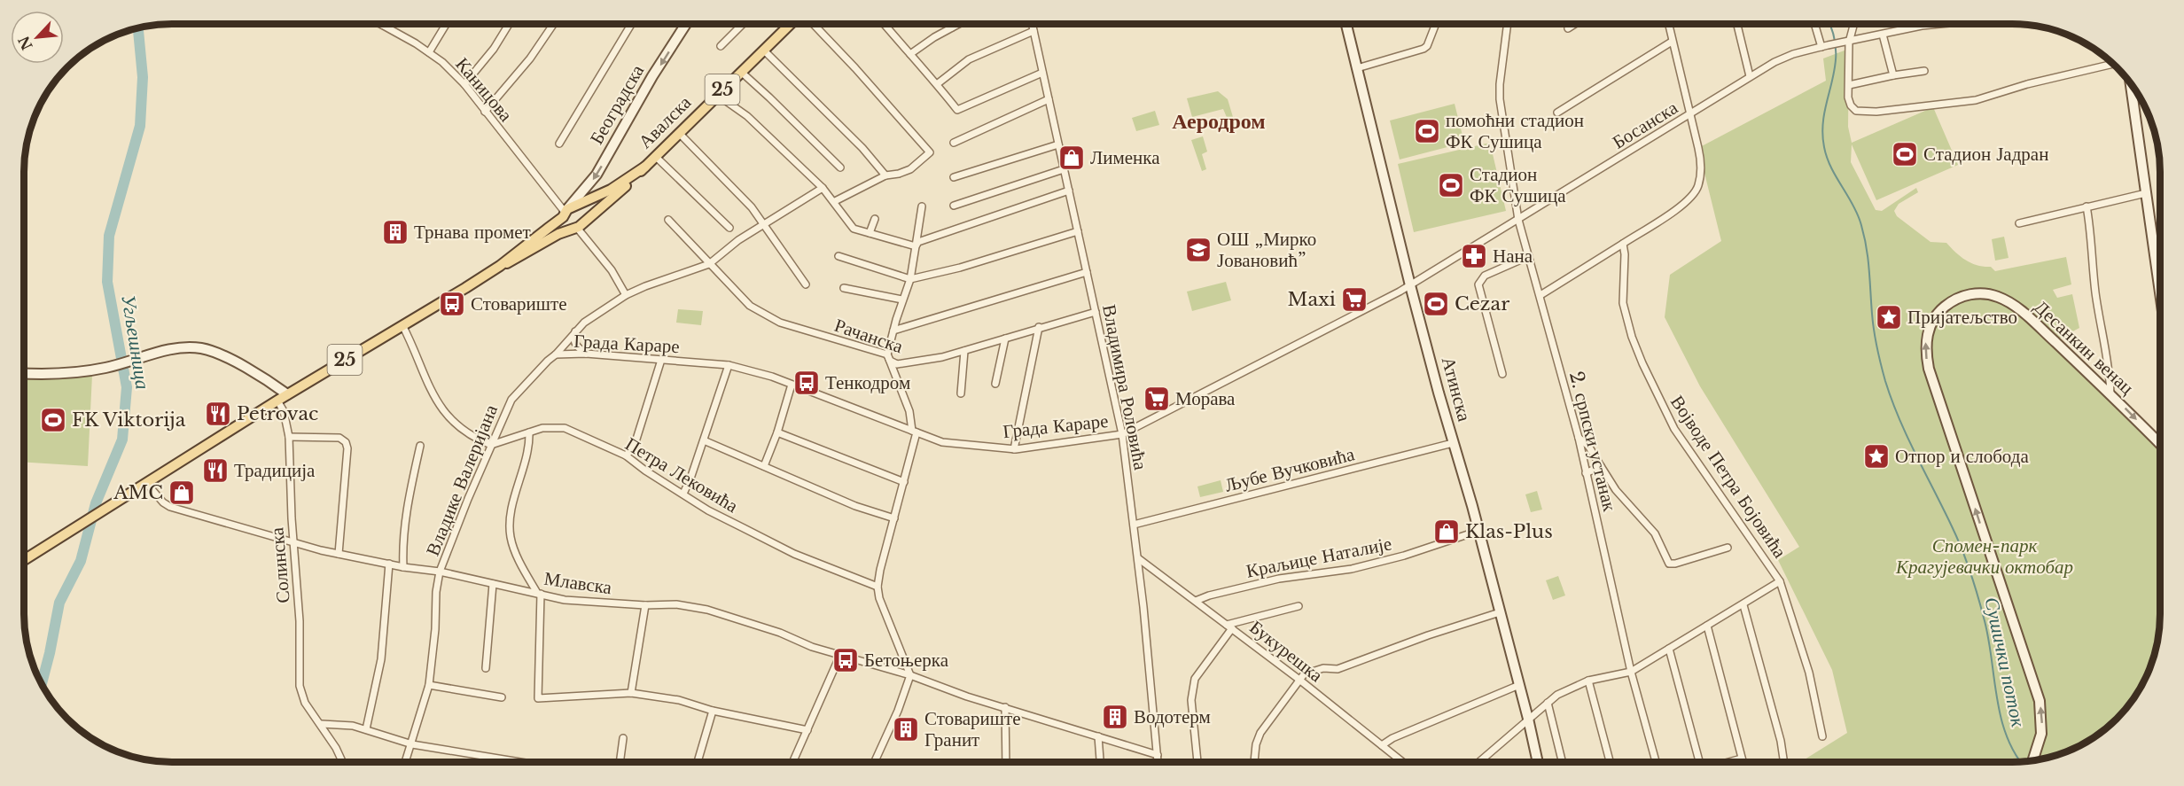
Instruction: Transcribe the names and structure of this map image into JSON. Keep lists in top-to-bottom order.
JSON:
{
  "streets": {
    "main road": ["25", "Авалска"],
    "street": [
      "Каницова",
      "Београдска",
      "Босанска",
      "Рачанска",
      "Града Караре",
      "Десанкин венац",
      "Владимира Роловића",
      "Атинска",
      "2. српски устанак",
      "Љубе Вучковића",
      "Петра Лековића",
      "Војводе Петра Бојовића",
      "Владике Валеријана",
      "Краљице Наталије",
      "Солинска",
      "Млавска",
      "Букурешка"
    ]
  },
  "crossings": [
    ["Каницова", "25"],
    ["Каницова", "Београдска"],
    ["25", "Београдска"],
    ["25", "Авалска"],
    ["25", "Солинска"],
    ["25", "Млавска"],
    ["Босанска", "Града Караре"],
    ["Босанска", "Атинска"],
    ["Босанска", "2. српски устанак"],
    ["Рачанска", "Владимира Роловића"],
    ["Рачанска", "Владике Валеријана"],
    ["Града Караре", "Владимира Роловића"],
    ["Града Караре", "Атинска"],
    ["Града Караре", "Владике Валеријана"],
    ["Владимира Роловића", "Љубе Вучковића"],
    ["Владимира Роловића", "Млавска"],
    ["Владимира Роловића", "Букурешка"],
    ["Атинска", "Љубе Вучковића"],
    ["Атинска", "Краљице Наталије"],
    ["Петра Лековића", "Владике Валеријана"],
    ["Владике Валеријана", "Млавска"],
    ["Краљице Наталије", "Букурешка"],
    ["Солинска", "Млавска"]
  ],
  "districts": ["Аеродром"],
  "water": ["Угљешница", "Сушички поток"],
  "parks": ["Спомен-парк Крагујевачки октобар"],
  "places": {
    "sports": [
      "помоћни стадион ФК Сушица",
      "Стадион Јадран",
      "Стадион ФК Сушица",
      "Cezar",
      "FK Viktorija"
    ],
    "shop": ["Лименка", "AMC", "Klas-Plus"],
    "building": ["Трнава промет", "Водотерм", "Стовариште Гранит"],
    "school or university": ["ОШ „Мирко Јовановић”"],
    "pharmacy": ["Нана"],
    "supermarket": ["Maxi", "Морава"],
    "bus stop": ["Стовариште", "Тенкодром", "Бетоњерка"],
    "place": ["Пријатељство", "Отпор и слобода"],
    "restaurant": ["Petrovac", "Традиција"]
  },
  "north": "bottom left"
}
